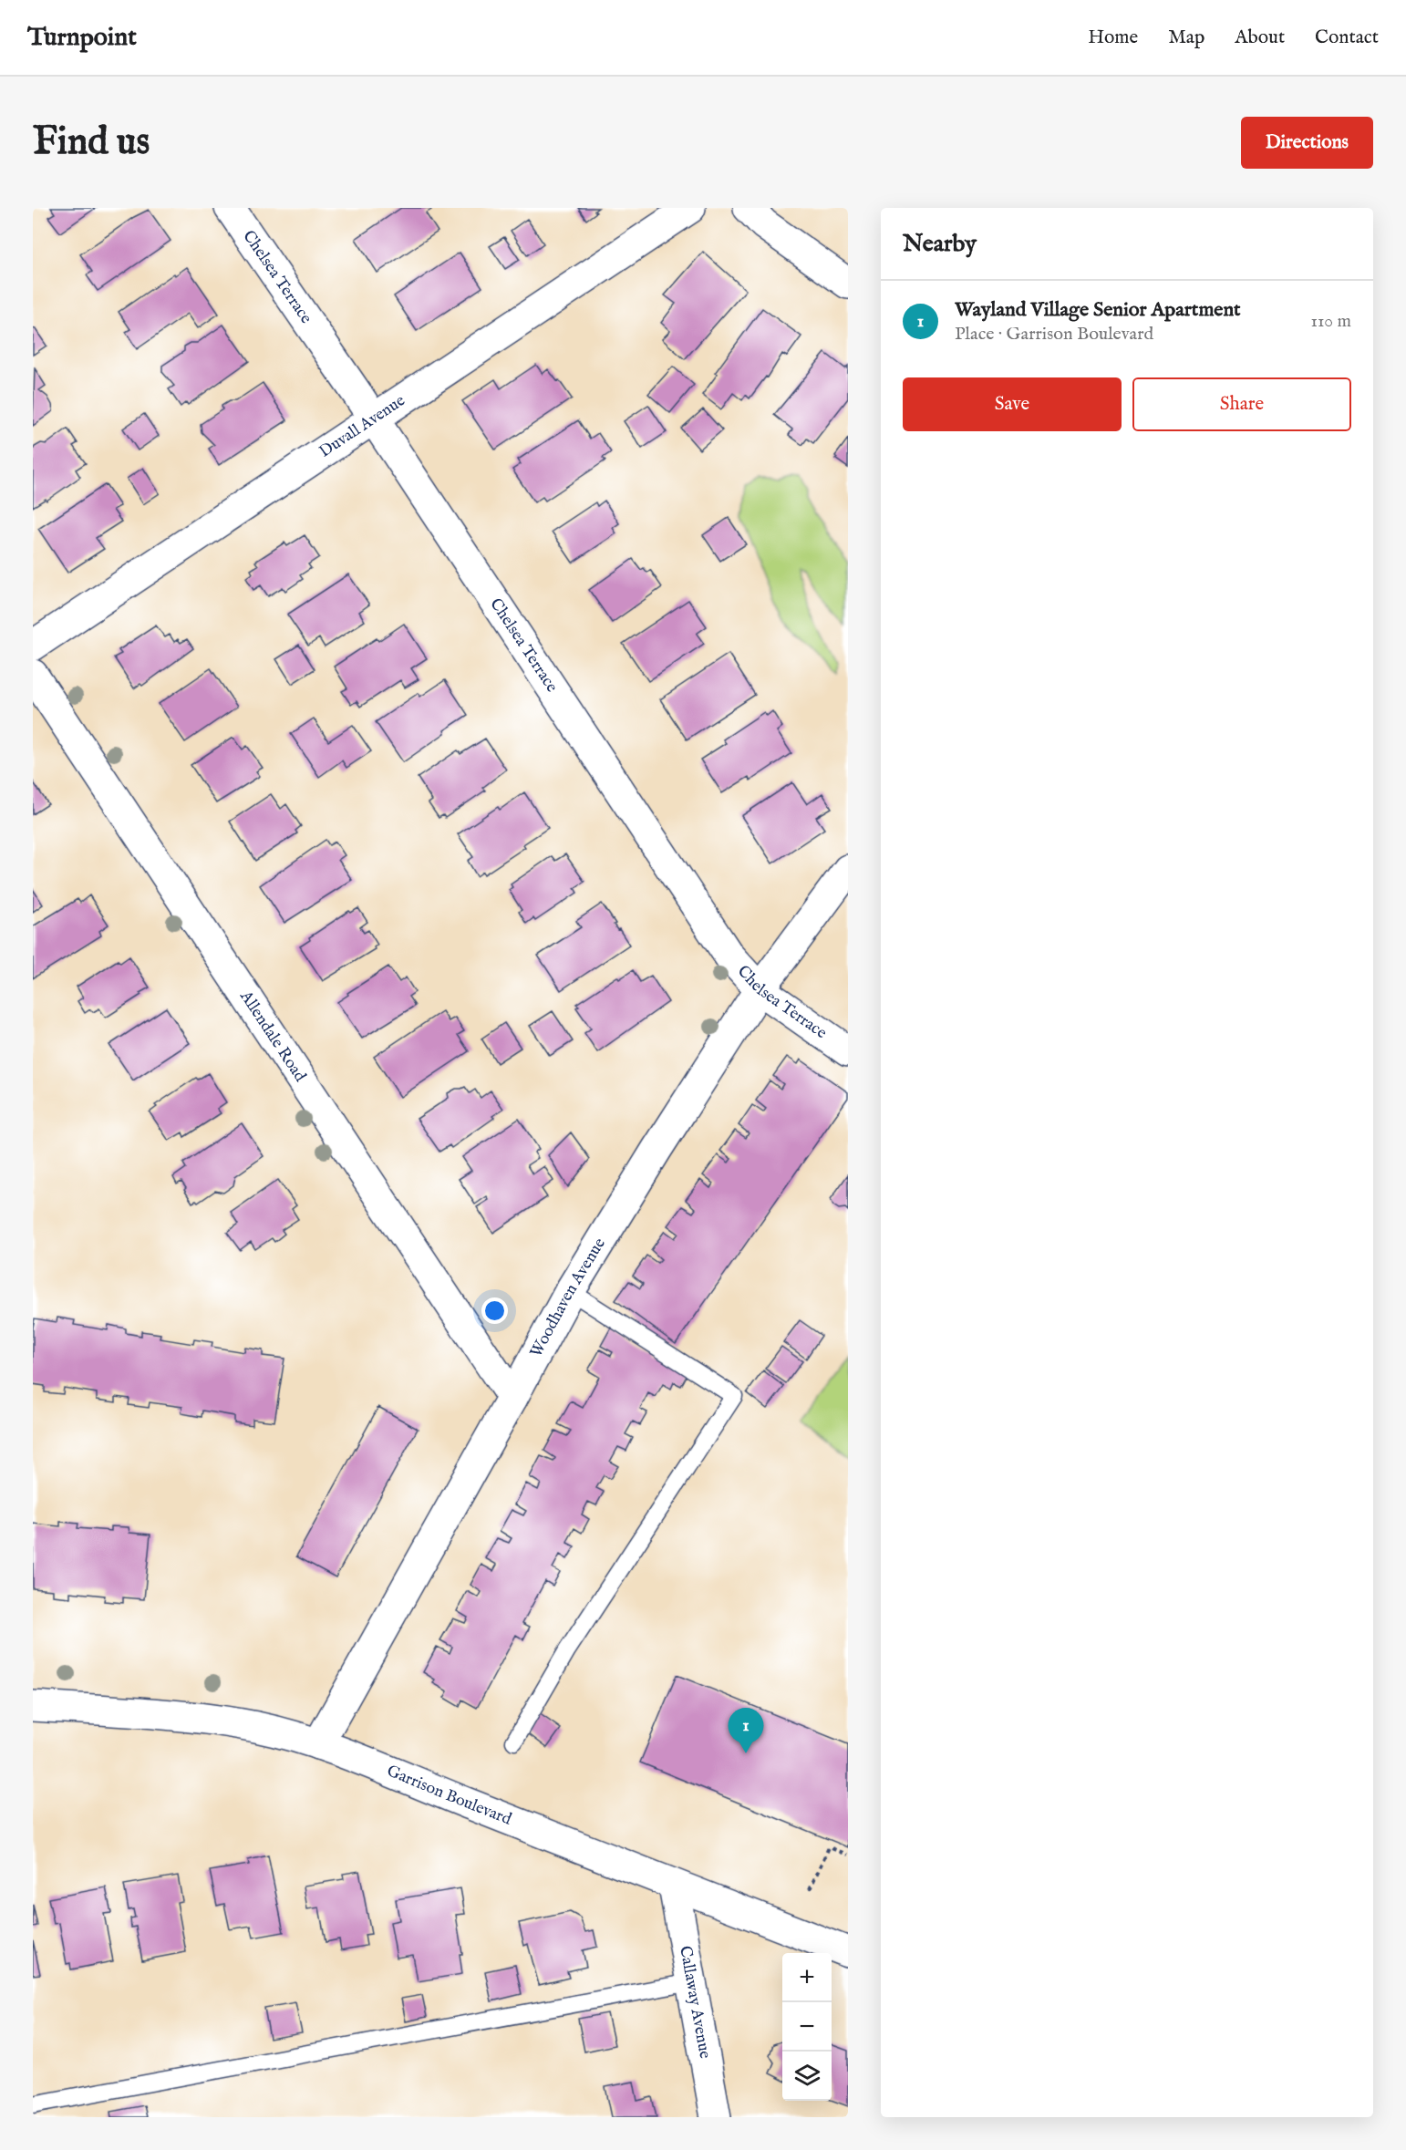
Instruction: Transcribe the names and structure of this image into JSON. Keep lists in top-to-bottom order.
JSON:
{
  "streets": {
    "street": [
      "Chelsea Terrace",
      "Duvall Avenue",
      "Allendale Road",
      "Woodhaven Avenue",
      "Garrison Boulevard",
      "Callaway Avenue"
    ]
  },
  "crossings": [
    ["Chelsea Terrace", "Duvall Avenue"],
    ["Chelsea Terrace", "Woodhaven Avenue"],
    ["Allendale Road", "Woodhaven Avenue"],
    ["Woodhaven Avenue", "Garrison Boulevard"],
    ["Garrison Boulevard", "Callaway Avenue"]
  ],
  "page": {
    "header": "Turnpoint",
    "nav": [
      "Home",
      "Map",
      "About",
      "Contact"
    ],
    "buttons": [
      "Directions",
      ["Save", "Share"]
    ],
    "title": "Find us",
    "heading": "Nearby",
    "list": [
      {
        "mark": "1",
        "name": "Wayland Village Senior Apartment",
        "note": "Place · Garrison Boulevard",
        "value": "110 m"
      }
    ],
    "pins": "1",
    "map_buttons": ["+", "−"]
  }
}
